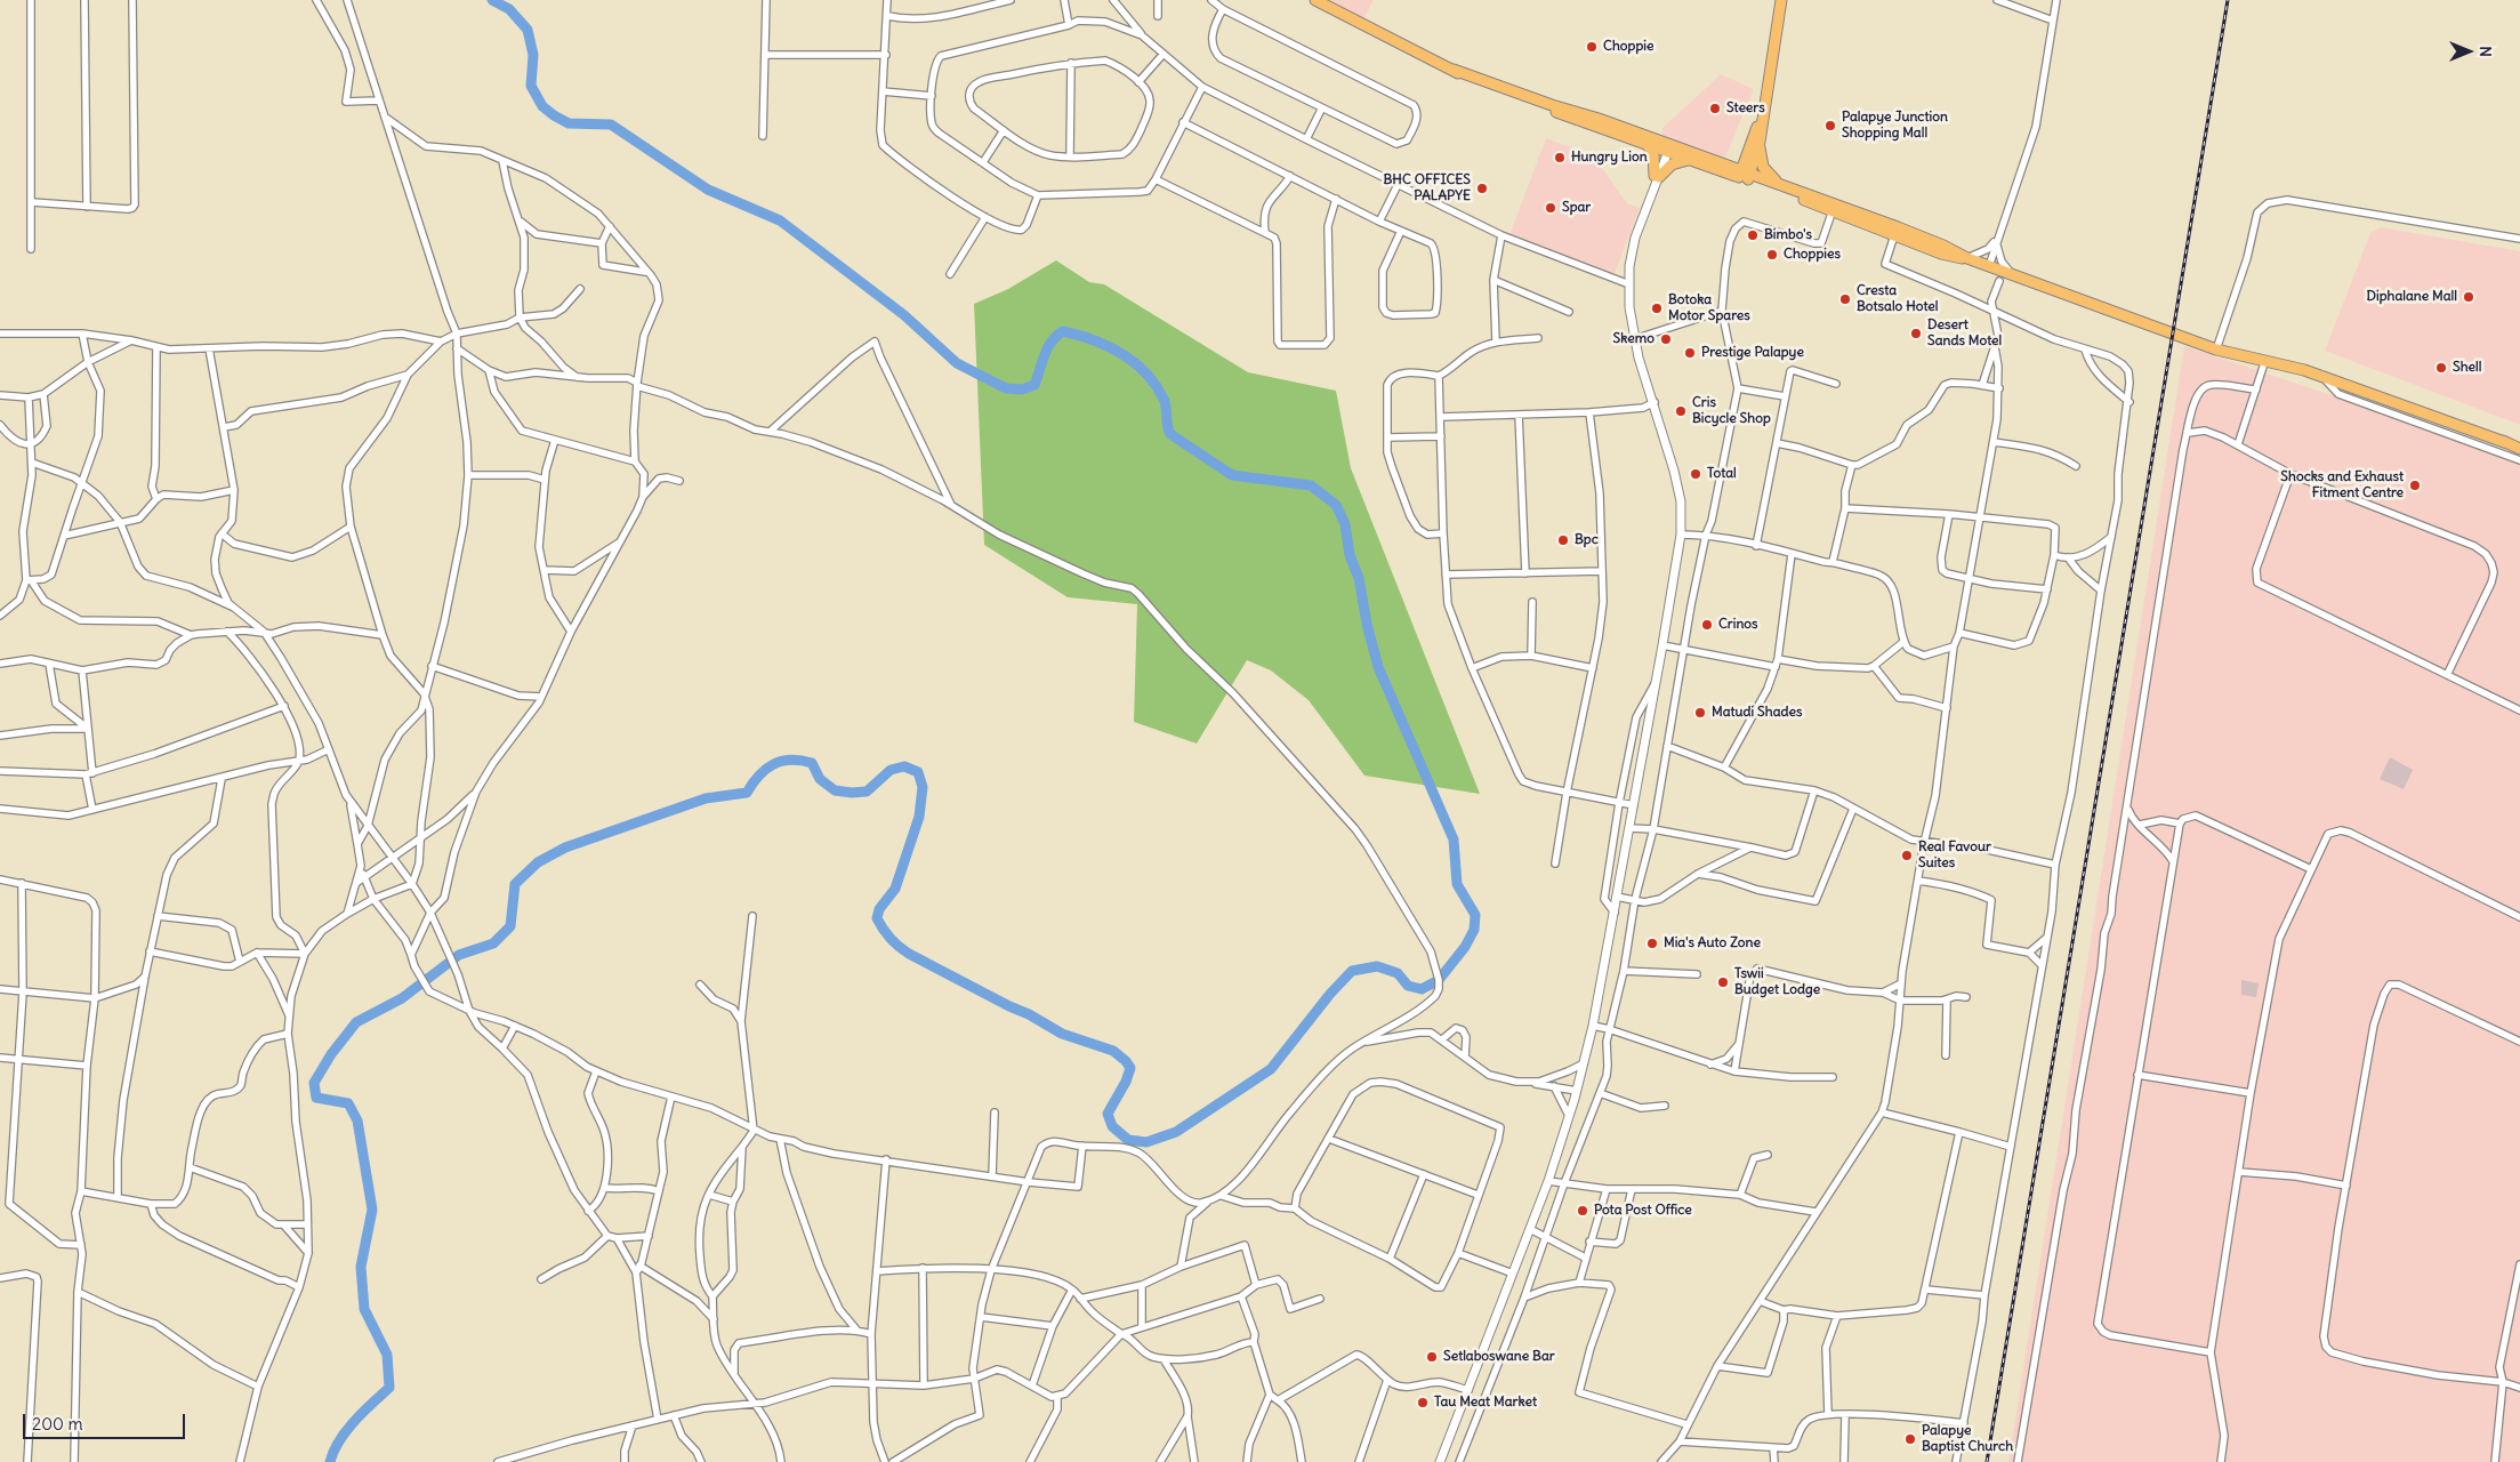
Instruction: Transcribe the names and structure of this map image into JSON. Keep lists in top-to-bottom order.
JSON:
{
  "places": [
    "Choppie",
    "Steers",
    "Palapye Junction Shopping Mall",
    "Hungry Lion",
    "BHC OFFICES PALAPYE",
    "Spar",
    "Bimbo's",
    "Choppies",
    "Diphalane Mall",
    "Cresta Botsalo Hotel",
    "Botoka Motor Spares",
    "Desert Sands Motel",
    "Skemo",
    "Prestige Palapye",
    "Shell",
    "Cris Bicycle Shop",
    "Total",
    "Shocks and Exhaust Fitment Centre",
    "Bpc",
    "Crinos",
    "Matudi Shades",
    "Real Favour Suites",
    "Mia's Auto Zone",
    "Tswii Budget Lodge",
    "Pota Post Office",
    "Setlaboswane Bar",
    "Tau Meat Market",
    "Palapye Baptist Church"
  ],
  "scale_bar": "200 m",
  "north": "right"
}
